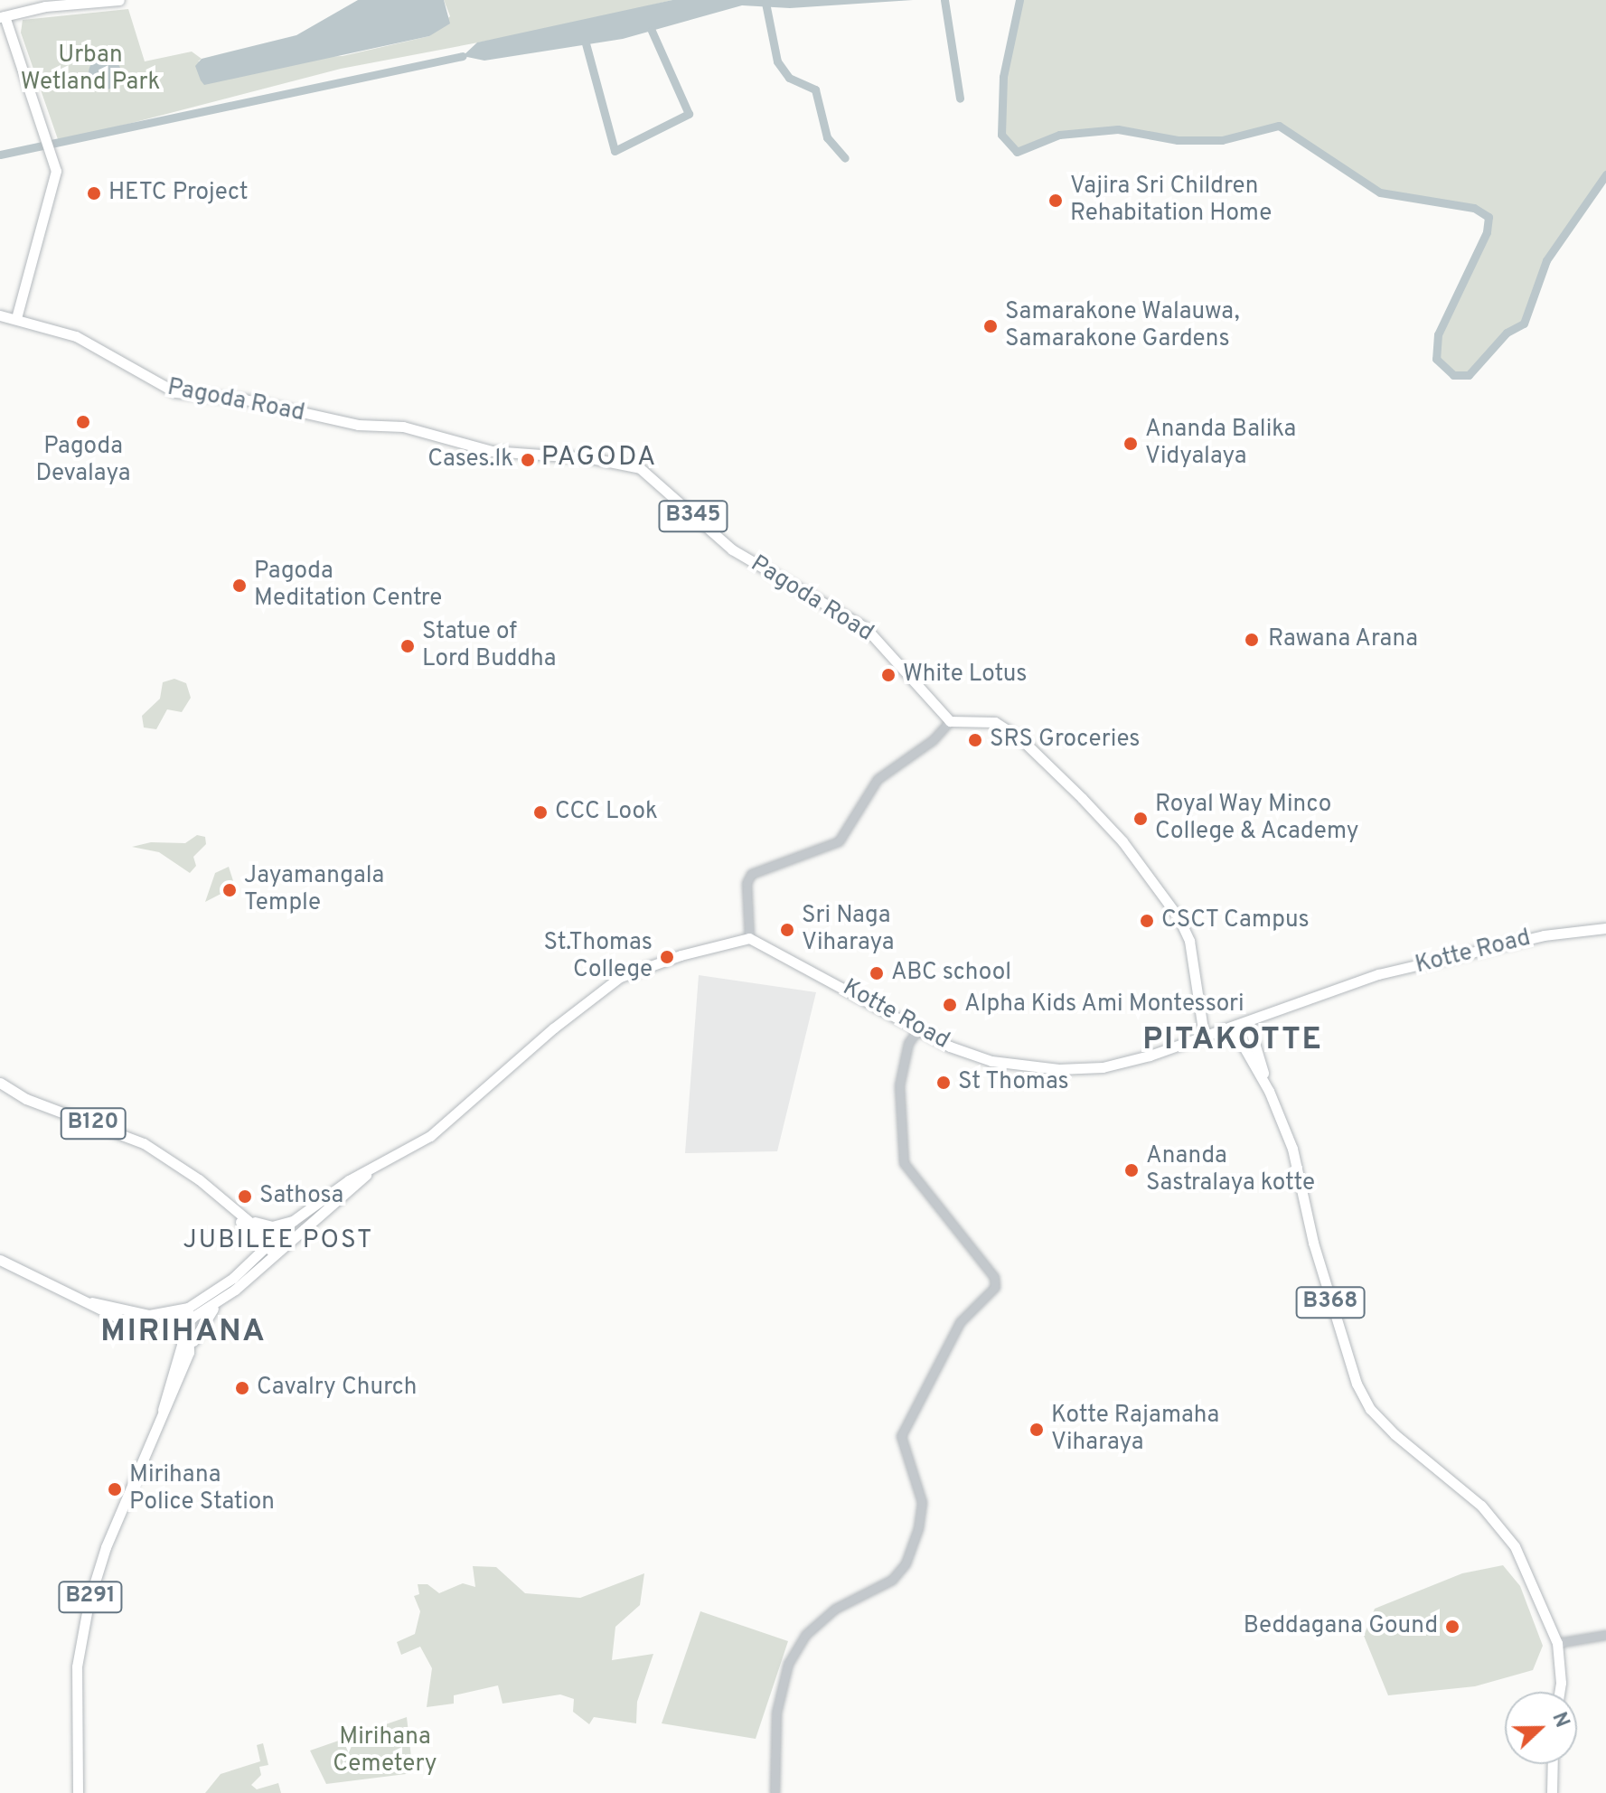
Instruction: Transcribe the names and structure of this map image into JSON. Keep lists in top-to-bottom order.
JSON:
{
  "streets": {
    "main road": [
      "Pagoda Road",
      "B345",
      "Kotte Road",
      "B120",
      "B368",
      "B291"
    ]
  },
  "crossings": [
    ["Kotte Road", "B368"]
  ],
  "districts": [
    "PAGODA",
    "PITAKOTTE",
    "JUBILEE POST",
    "MIRIHANA"
  ],
  "parks": ["Urban Wetland Park", "Mirihana Cemetery"],
  "places": [
    "HETC Project",
    "Vajira Sri Children Rehabitation Home",
    "Samarakone Walauwa, Samarakone Gardens",
    "Pagoda Devalaya",
    "Ananda Balika Vidyalaya",
    "Cases.lk",
    "Pagoda Meditation Centre",
    "Rawana Arana",
    "Statue of Lord Buddha",
    "White Lotus",
    "SRS Groceries",
    "CCC Look",
    "Royal Way Minco College & Academy",
    "Jayamangala Temple",
    "CSCT Campus",
    "Sri Naga Viharaya",
    "St.Thomas College",
    "ABC school",
    "Alpha Kids Ami Montessori",
    "St Thomas",
    "Ananda Sastralaya kotte",
    "Sathosa",
    "Cavalry Church",
    "Kotte Rajamaha Viharaya",
    "Mirihana Police Station",
    "Beddagana Gound"
  ],
  "north": "right"
}
